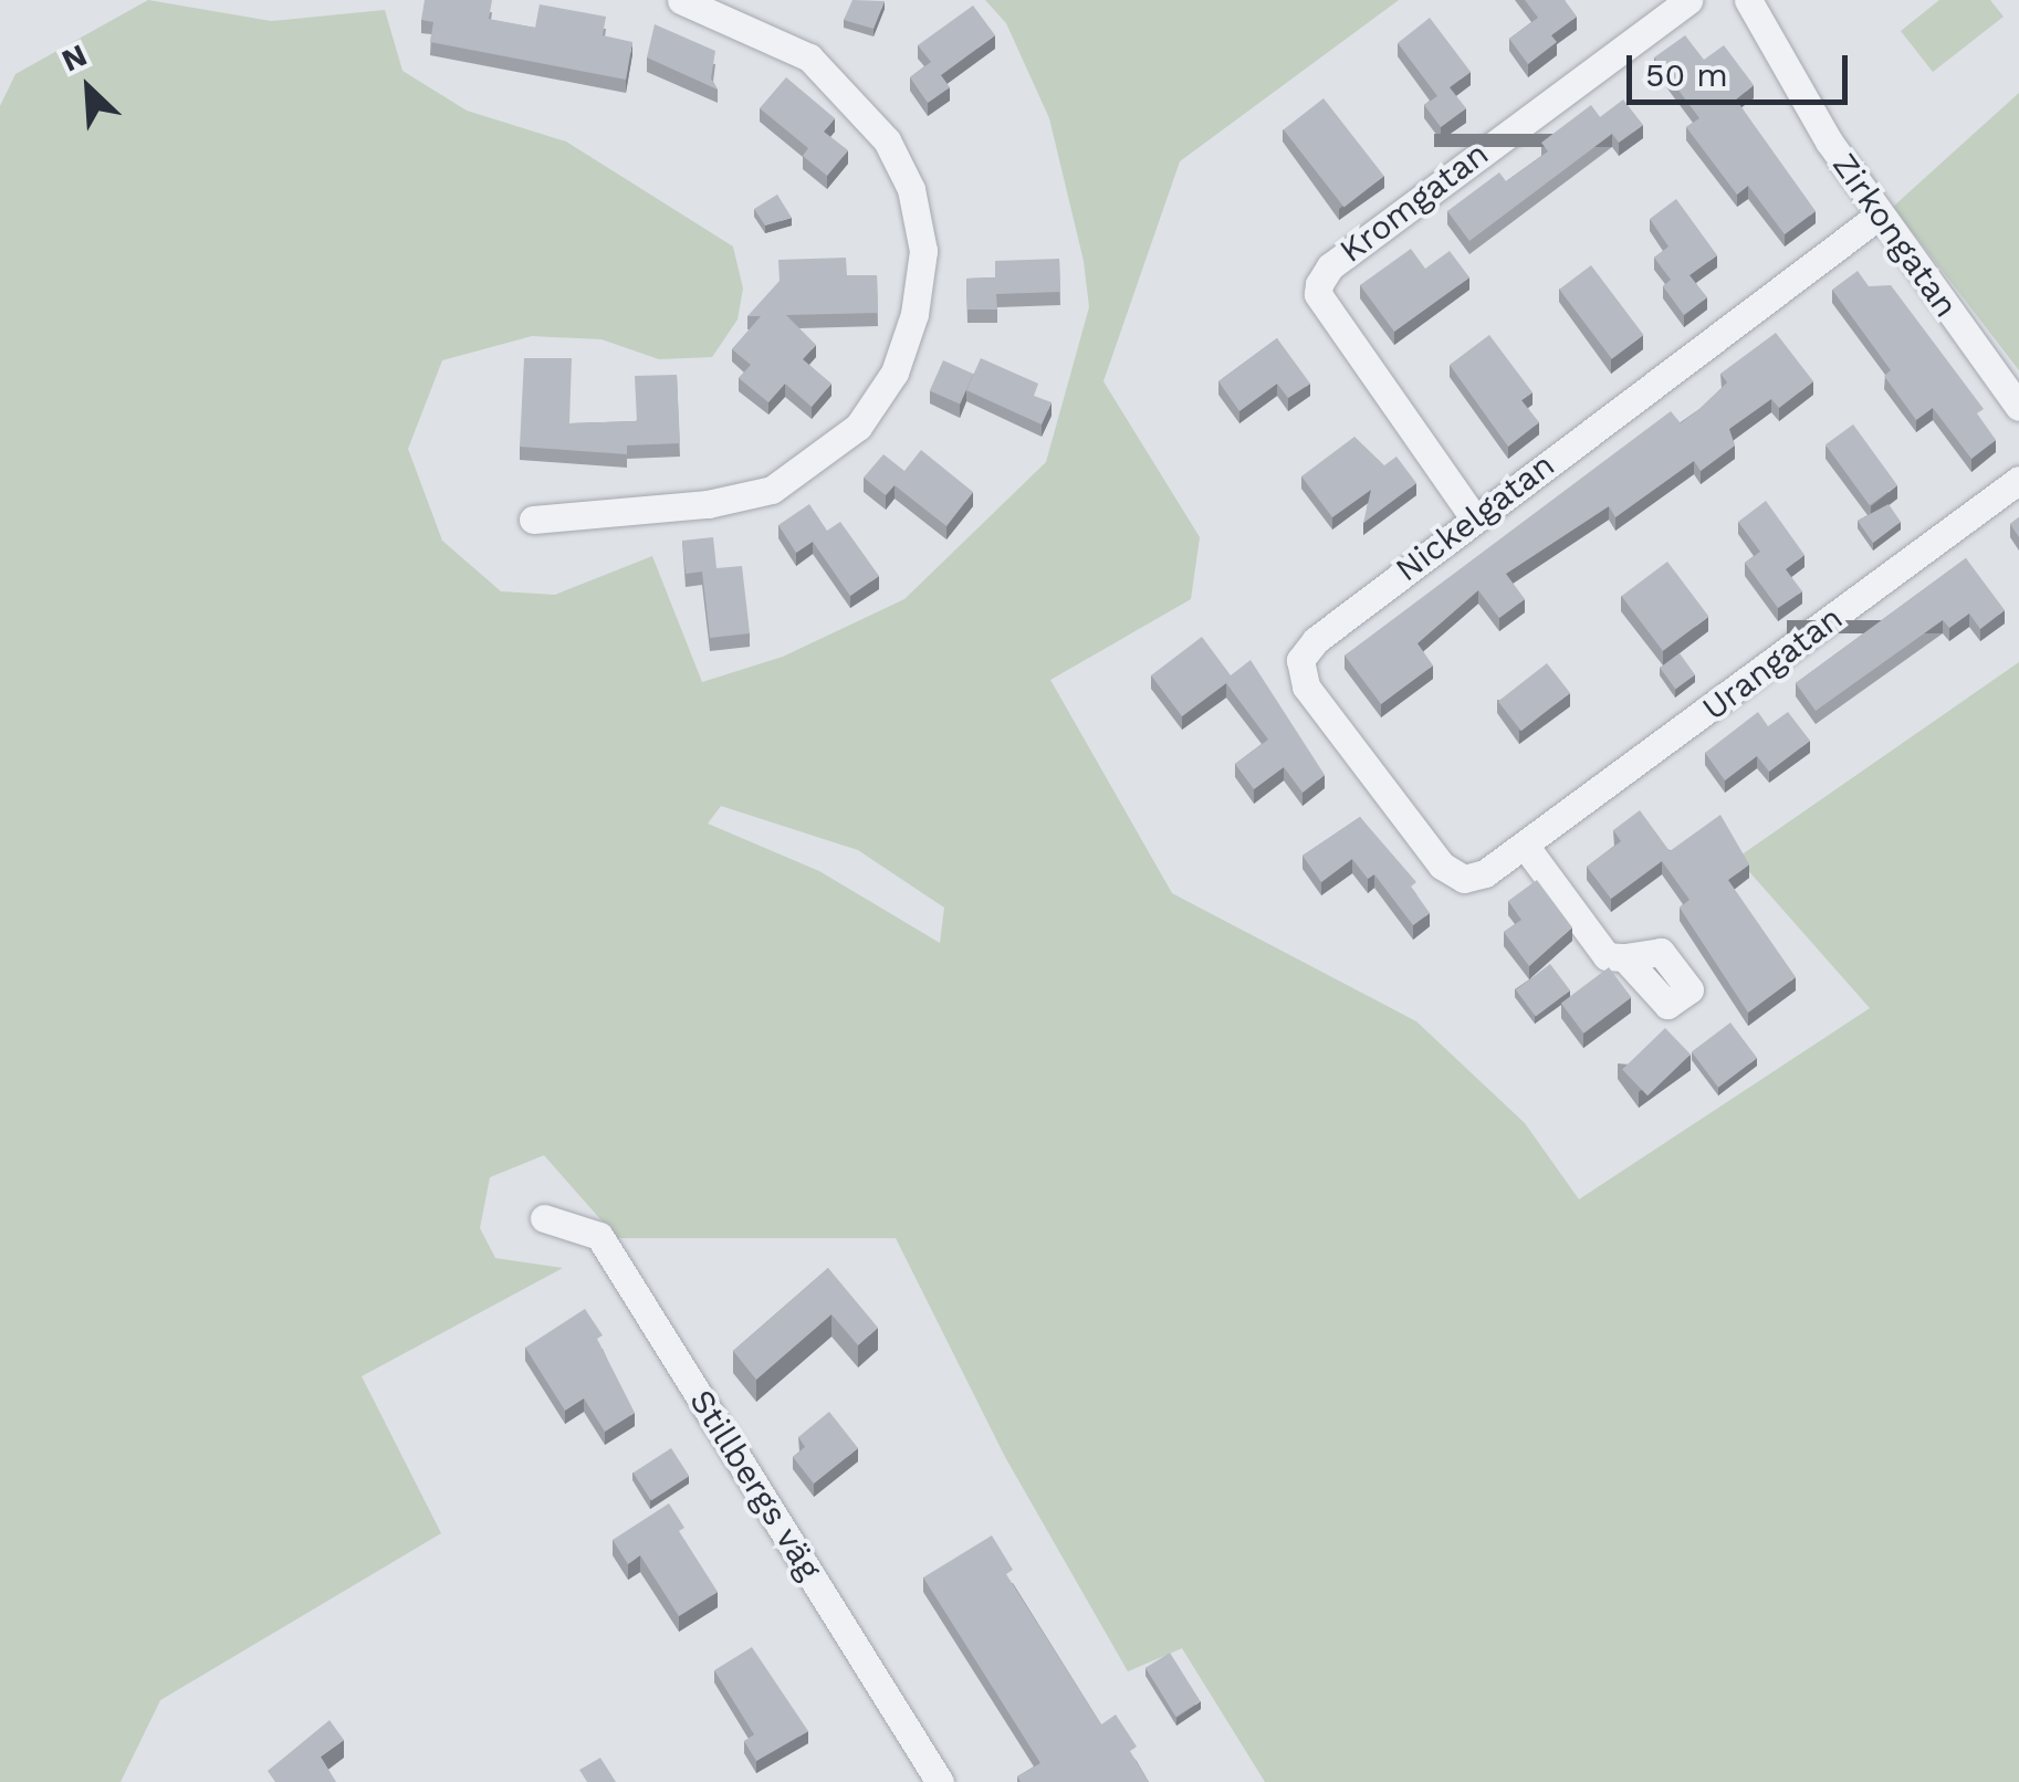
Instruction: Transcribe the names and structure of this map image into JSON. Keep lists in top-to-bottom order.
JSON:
{
  "streets": {
    "street": [
      "Kromgatan",
      "Zirkongatan",
      "Nickelgatan",
      "Urangatan",
      "Stillbergs väg"
    ]
  },
  "crossings": [
    ["Kromgatan", "Nickelgatan"],
    ["Zirkongatan", "Nickelgatan"],
    ["Nickelgatan", "Urangatan"]
  ],
  "scale_bar": "50 m",
  "north": "top left"
}
